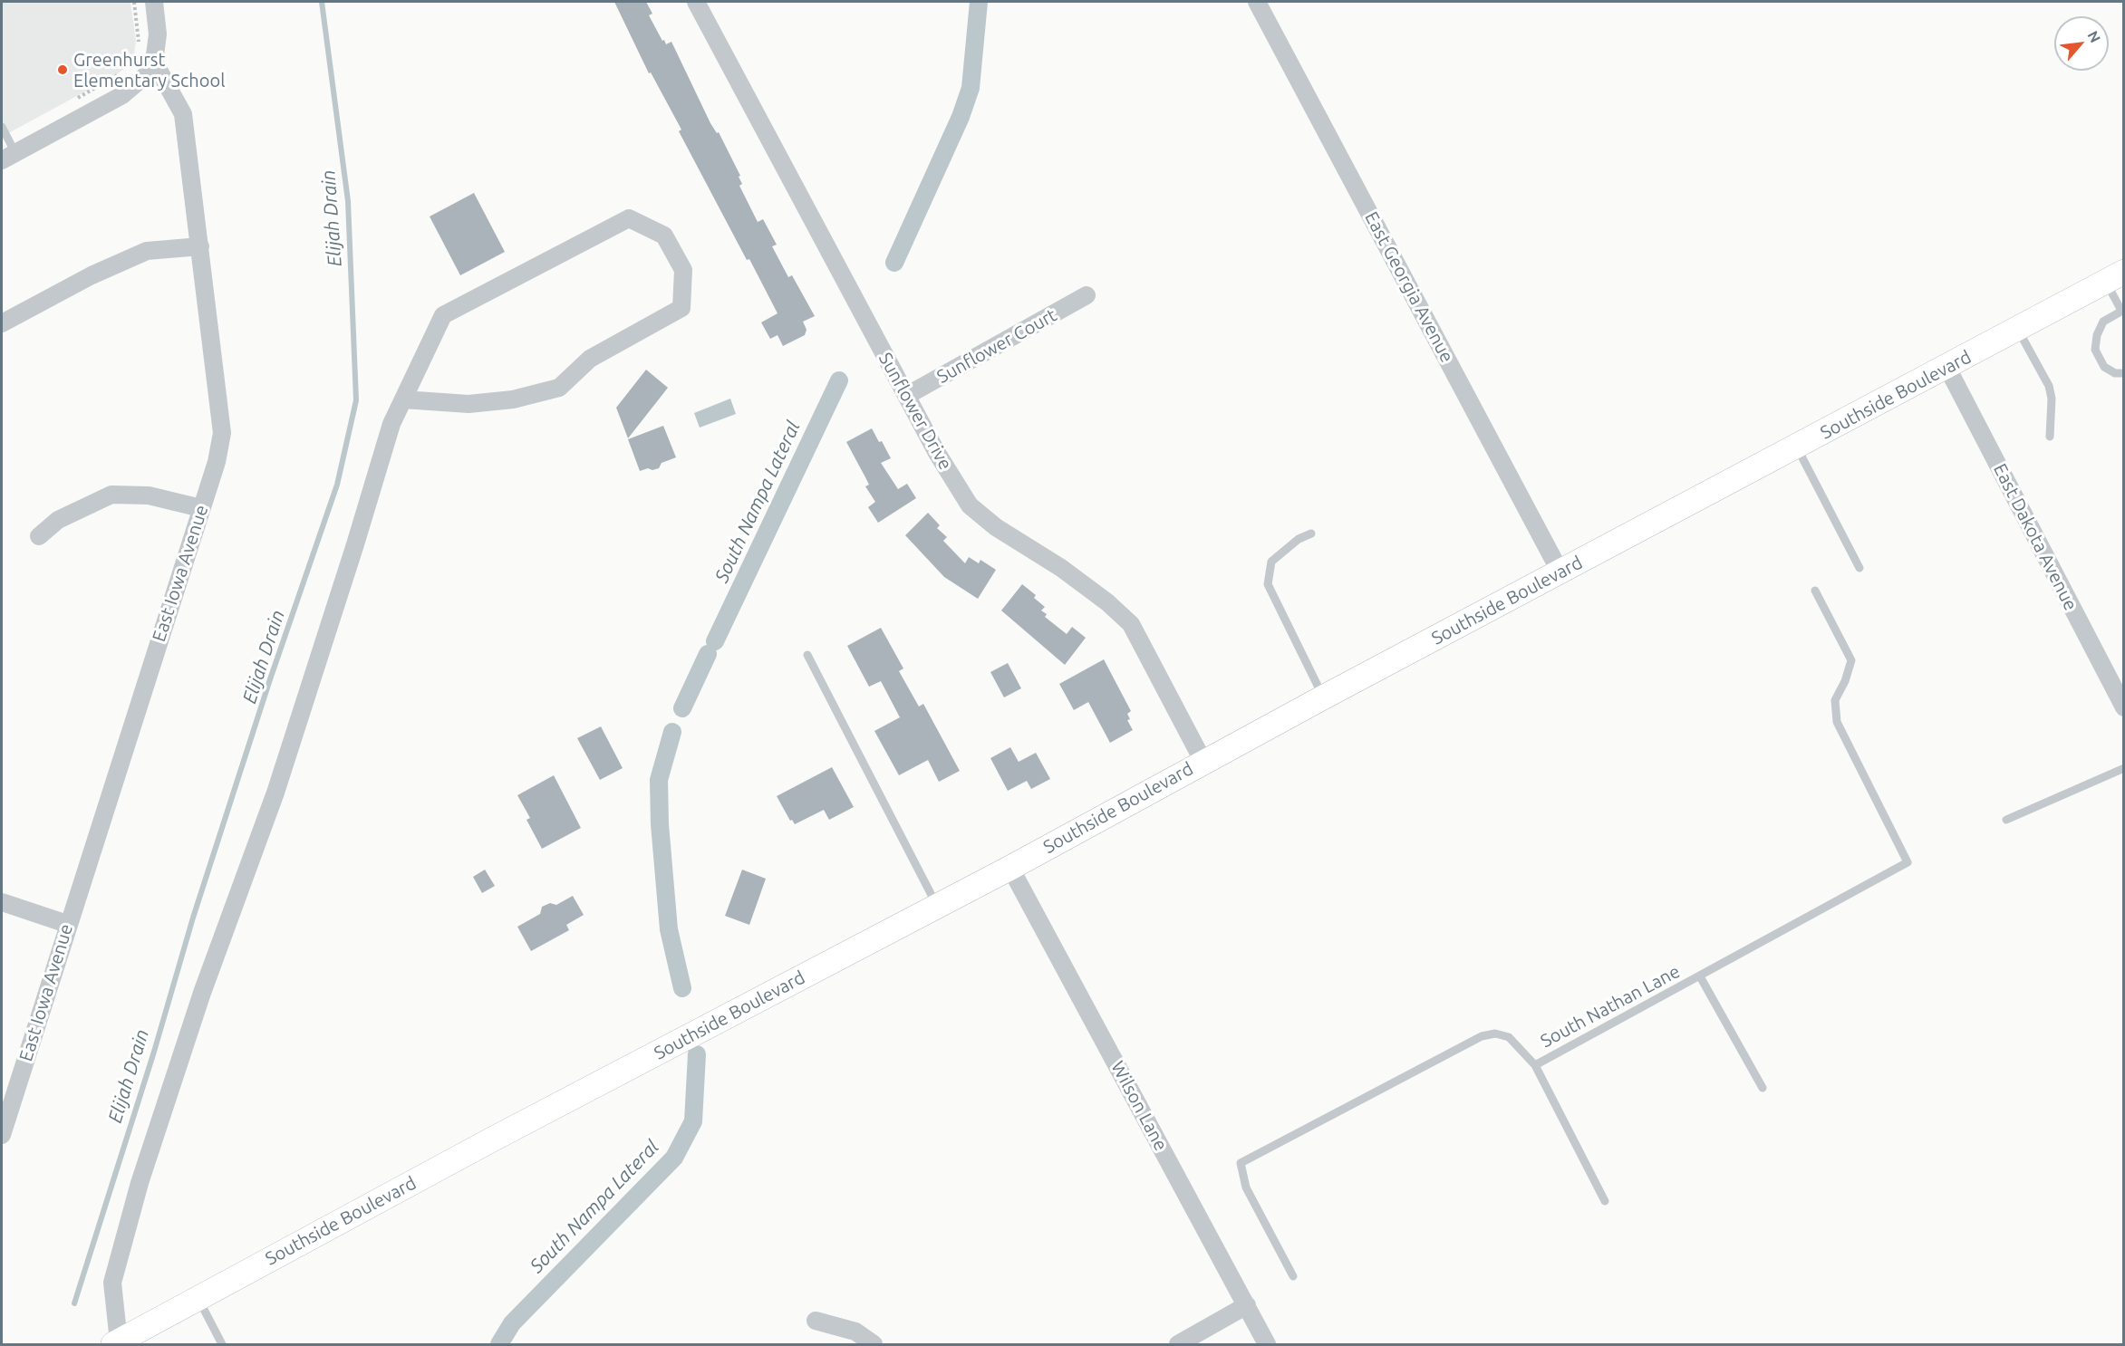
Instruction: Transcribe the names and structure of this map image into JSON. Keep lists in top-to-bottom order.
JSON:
{
  "streets": {
    "main road": ["Southside Boulevard"],
    "street": [
      "East Georgia Avenue",
      "Sunflower Court",
      "Sunflower Drive",
      "East Dakota Avenue",
      "East Iowa Avenue",
      "Wilson Lane"
    ],
    "lane": ["South Nathan Lane"]
  },
  "crossings": [
    ["East Georgia Avenue", "Southside Boulevard"],
    ["Sunflower Court", "Sunflower Drive"],
    ["Southside Boulevard", "Sunflower Drive"],
    ["Southside Boulevard", "East Dakota Avenue"],
    ["Southside Boulevard", "Wilson Lane"]
  ],
  "water": ["Elijah Drain", "South Nampa Lateral"],
  "places": ["Greenhurst Elementary School"],
  "north": "top right"
}
